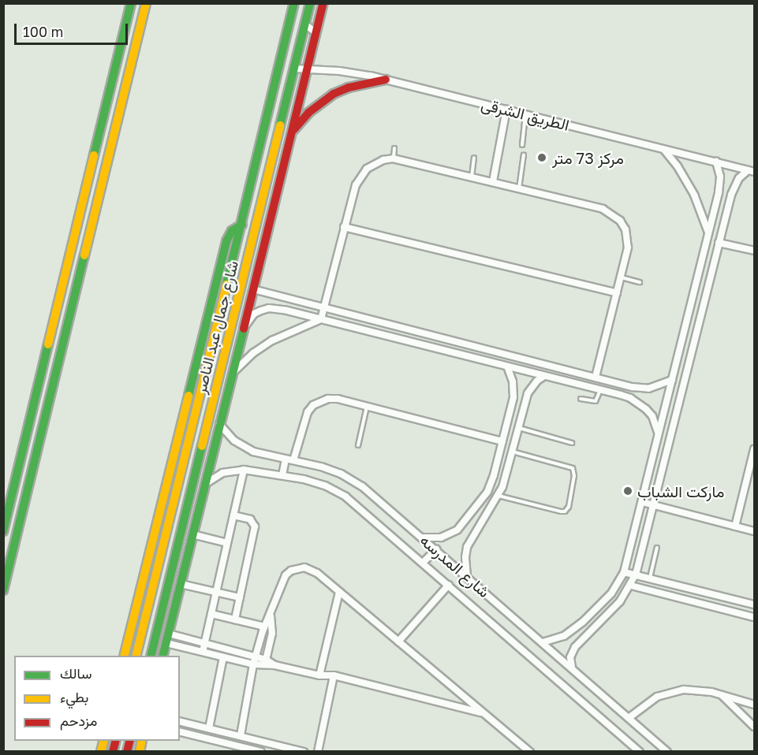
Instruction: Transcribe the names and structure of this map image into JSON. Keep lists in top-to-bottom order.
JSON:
{
  "streets": {
    "main road": ["شارع جمال عبد الناصر"],
    "street": ["الطريق الشرقى", "شارع المدرسه"]
  },
  "crossings": [
    ["الطريق الشرقى", "شارع جمال عبد الناصر"]
  ],
  "places": ["مركز 73 متر", "ماركت الشباب"],
  "legend": ["سالك", "بطيء", "مزدحم"],
  "scale_bar": "100 m"
}
